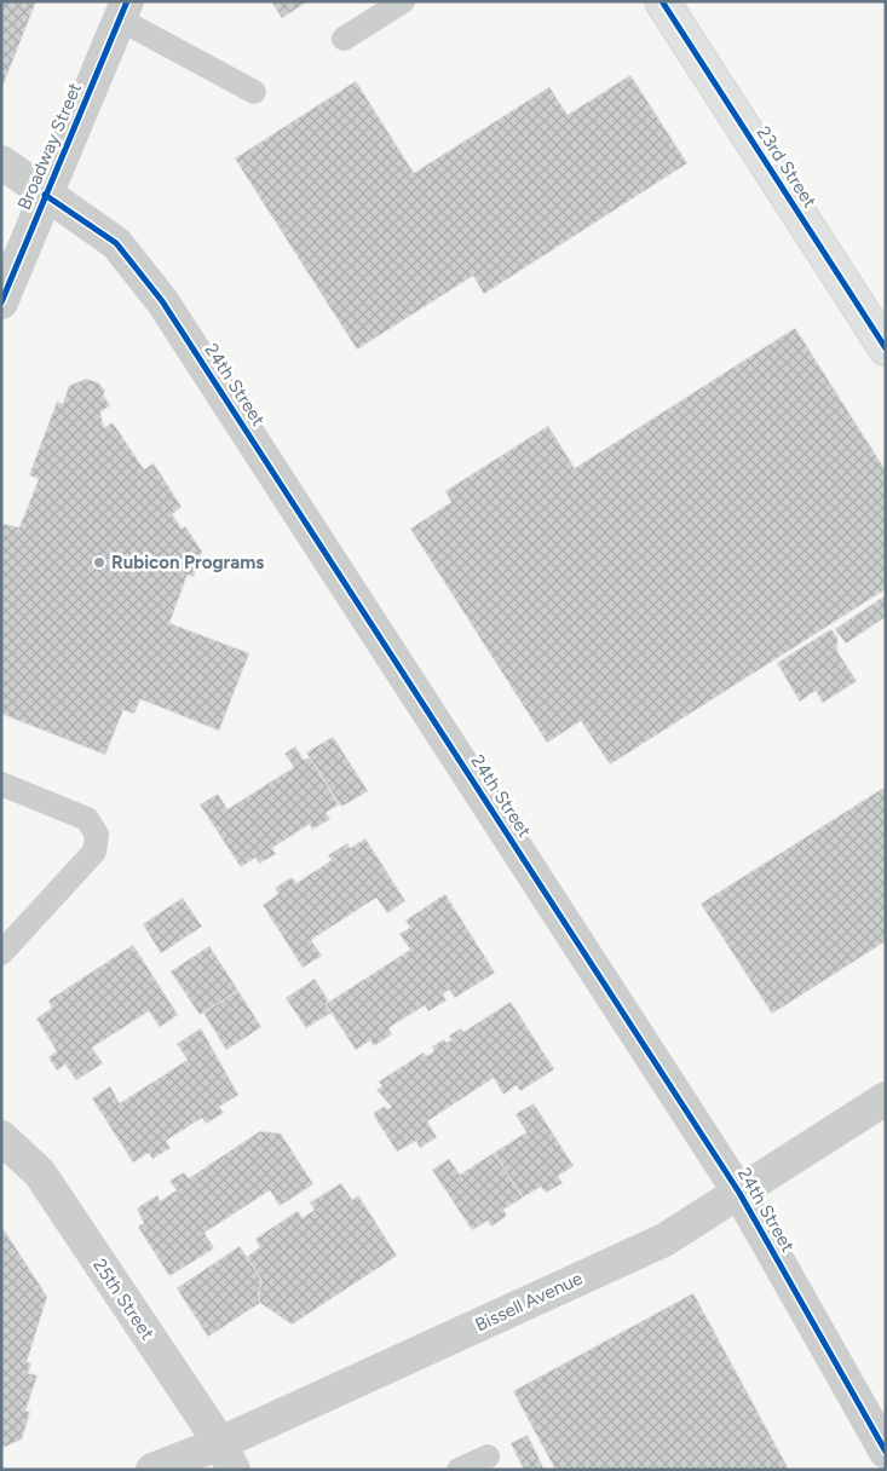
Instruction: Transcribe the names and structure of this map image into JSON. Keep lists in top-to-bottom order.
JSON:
{
  "streets": {
    "main road": ["23rd Street"],
    "street": [
      "Broadway Street",
      "24th Street",
      "25th Street",
      "Bissell Avenue"
    ]
  },
  "crossings": [
    ["Broadway Street", "24th Street"],
    ["24th Street", "Bissell Avenue"],
    ["25th Street", "Bissell Avenue"]
  ],
  "places": ["Rubicon Programs"]
}
